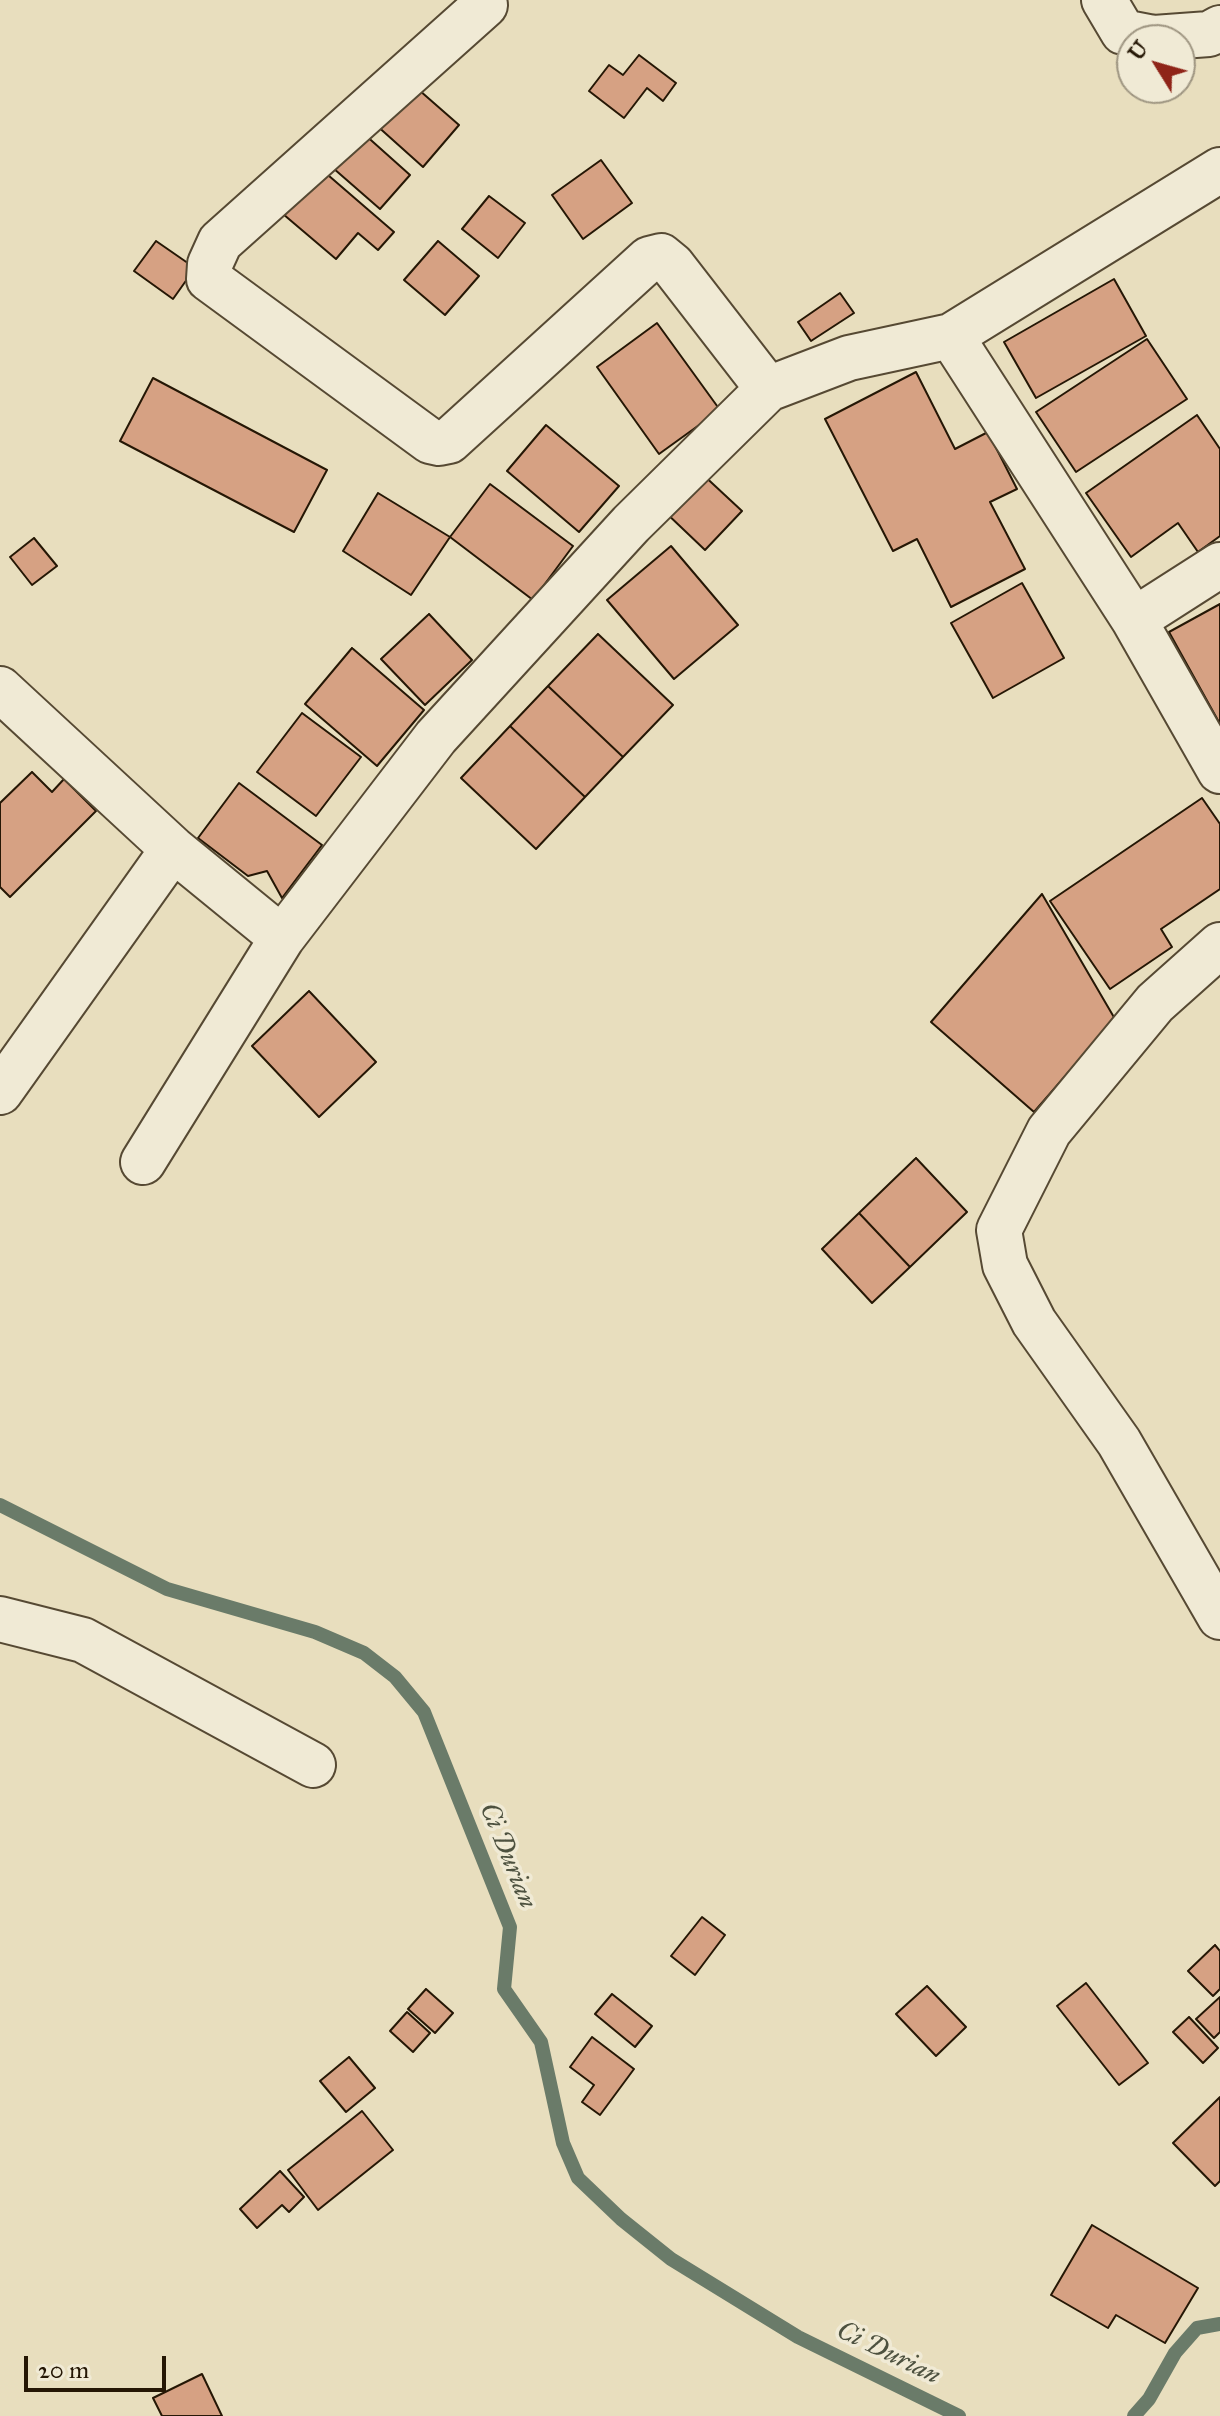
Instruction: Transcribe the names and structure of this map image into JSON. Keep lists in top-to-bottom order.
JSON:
{
  "water": ["Ci Durian"],
  "scale_bar": "20 m",
  "north": "top left"
}
